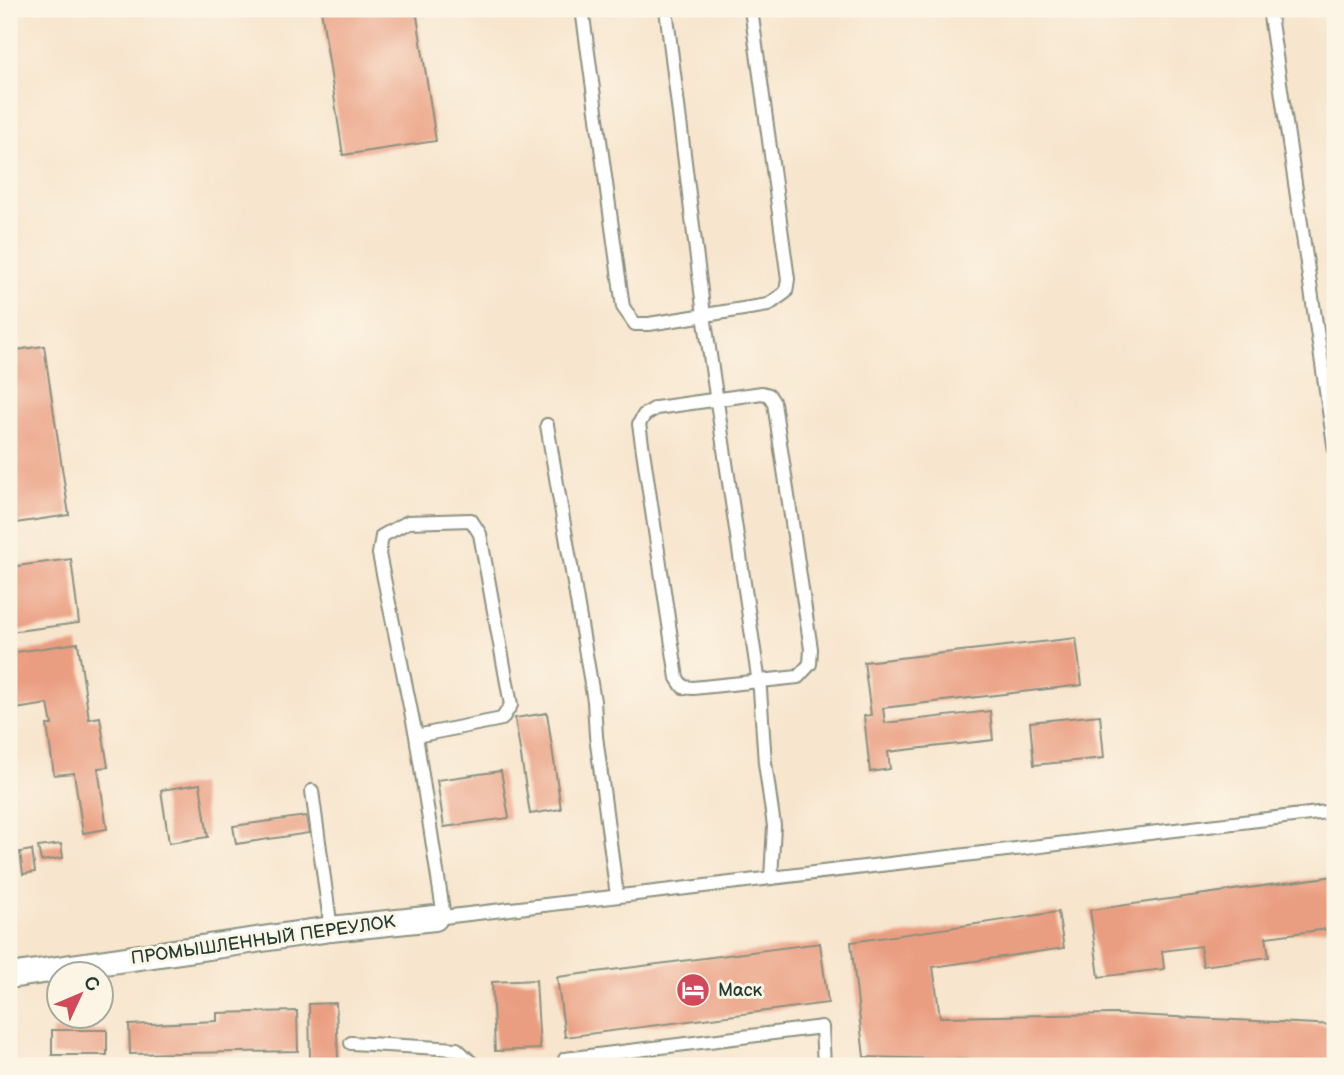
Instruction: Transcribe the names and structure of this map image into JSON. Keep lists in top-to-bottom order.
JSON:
{
  "streets": {
    "street": ["ПРОМЫШЛЕННЫЙ ПЕРЕУЛОК"]
  },
  "places": {
    "hotel": ["Маск"]
  },
  "north": "top right"
}
